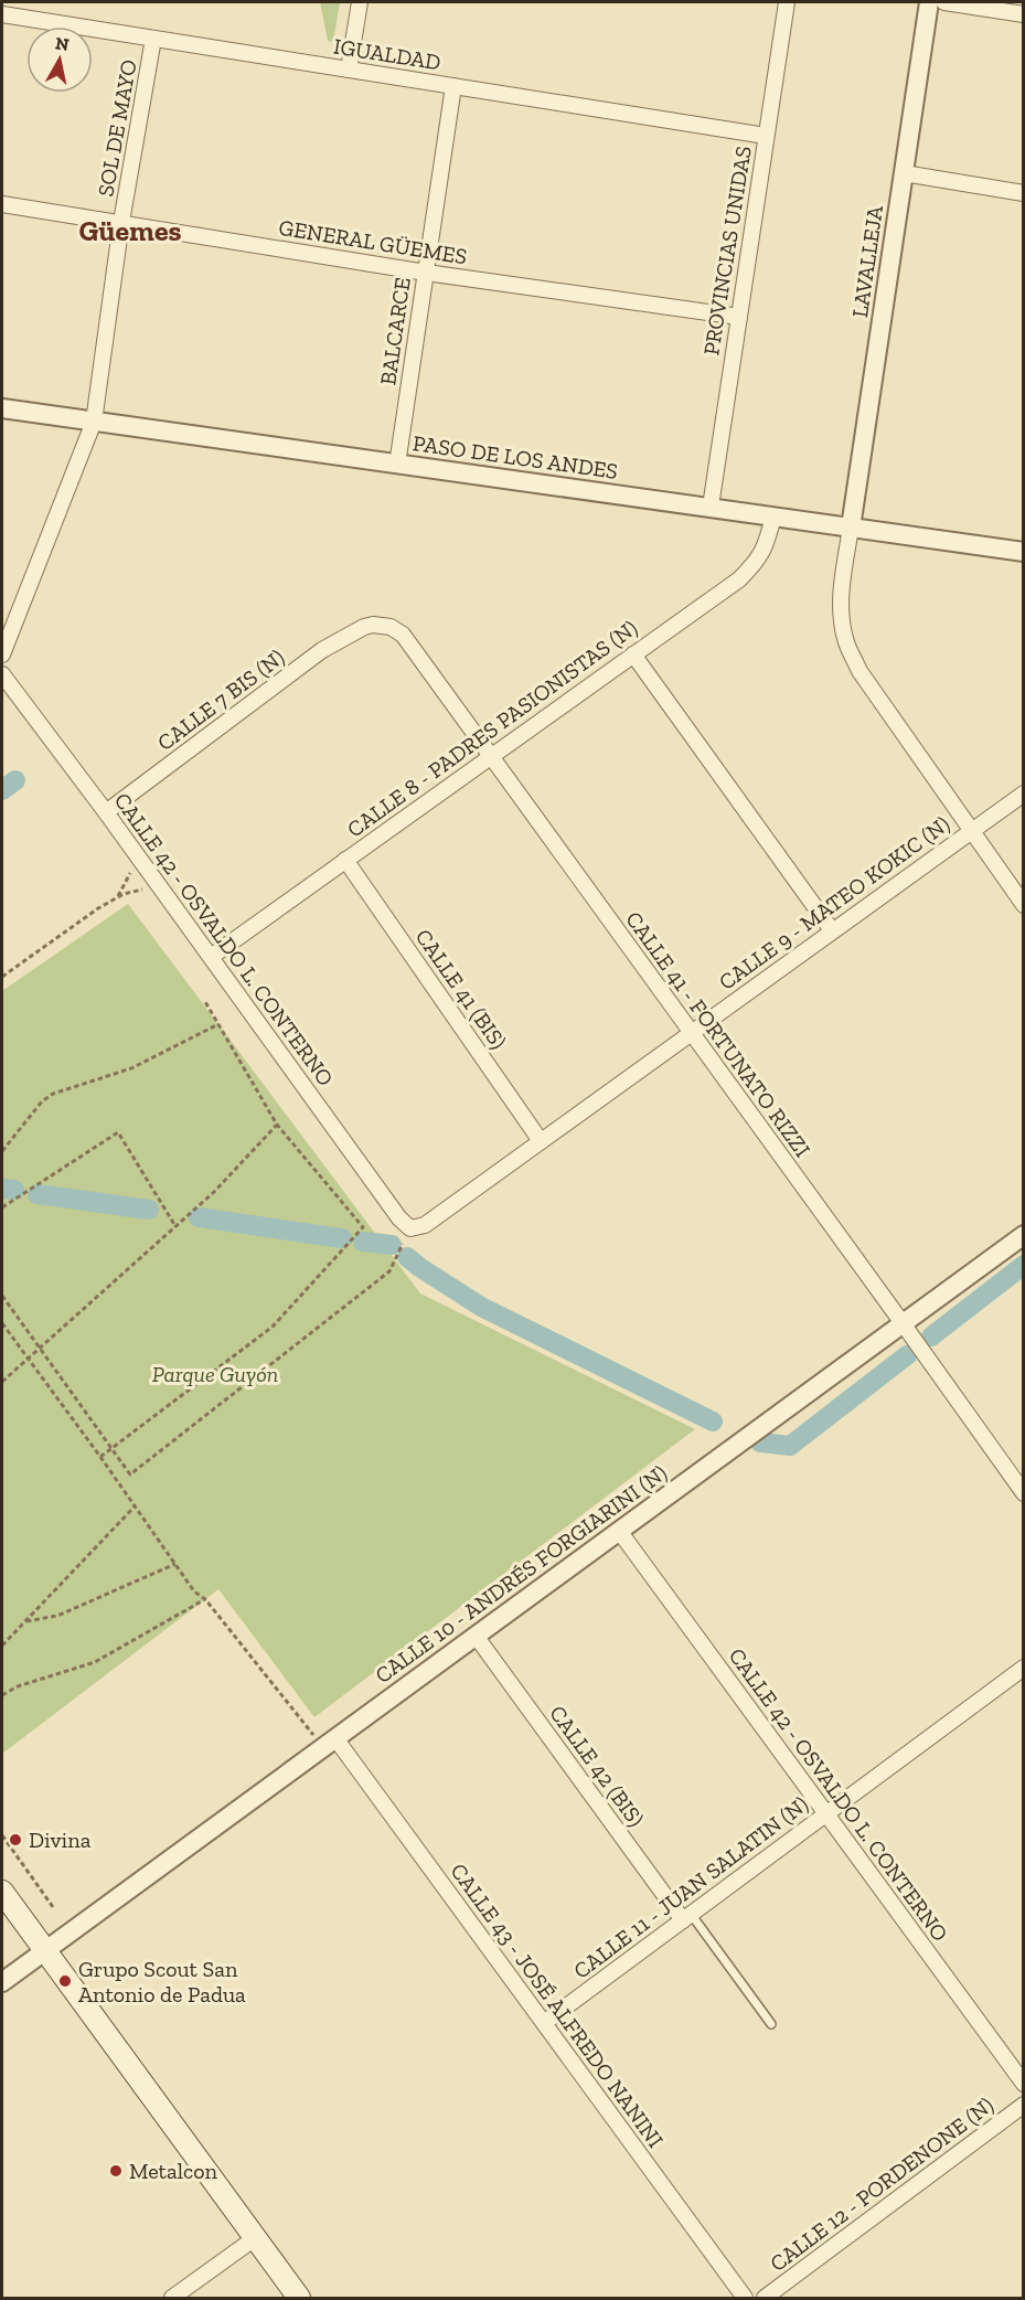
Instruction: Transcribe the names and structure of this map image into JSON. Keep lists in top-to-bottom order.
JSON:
{
  "streets": {
    "street": [
      "IGUALDAD",
      "SOL DE MAYO",
      "GENERAL GÜEMES",
      "PROVINCIAS UNIDAS",
      "LAVALLEJA",
      "BALCARCE",
      "PASO DE LOS ANDES",
      "CALLE 7 BIS (N)",
      "CALLE 8 - PADRES PASIONISTAS (N)",
      "CALLE 9 - MATEO KOKIC (N)",
      "CALLE 42 - OSVALDO L. CONTERNO",
      "CALLE 41 (BIS)",
      "CALLE 41 - FORTUNATO RIZZI",
      "CALLE 10 - ANDRÉS FORGIARINI (N)",
      "CALLE 42 (BIS)",
      "CALLE 11 - JUAN SALATIN (N)",
      "CALLE 43 - JOSÉ ALFREDO NANINI",
      "CALLE 12 - PORDENONE (N)"
    ]
  },
  "crossings": [
    ["IGUALDAD", "SOL DE MAYO"],
    ["IGUALDAD", "PROVINCIAS UNIDAS"],
    ["IGUALDAD", "BALCARCE"],
    ["SOL DE MAYO", "GENERAL GÜEMES"],
    ["SOL DE MAYO", "PASO DE LOS ANDES"],
    ["GENERAL GÜEMES", "PROVINCIAS UNIDAS"],
    ["GENERAL GÜEMES", "BALCARCE"],
    ["PROVINCIAS UNIDAS", "PASO DE LOS ANDES"],
    ["LAVALLEJA", "PASO DE LOS ANDES"],
    ["BALCARCE", "PASO DE LOS ANDES"],
    ["PASO DE LOS ANDES", "CALLE 8 - PADRES PASIONISTAS (N)"],
    ["CALLE 7 BIS (N)", "CALLE 42 - OSVALDO L. CONTERNO"],
    ["CALLE 7 BIS (N)", "CALLE 41 - FORTUNATO RIZZI"],
    ["CALLE 8 - PADRES PASIONISTAS (N)", "CALLE 42 - OSVALDO L. CONTERNO"],
    ["CALLE 8 - PADRES PASIONISTAS (N)", "CALLE 41 (BIS)"],
    ["CALLE 8 - PADRES PASIONISTAS (N)", "CALLE 41 - FORTUNATO RIZZI"],
    ["CALLE 9 - MATEO KOKIC (N)", "CALLE 42 - OSVALDO L. CONTERNO"],
    ["CALLE 9 - MATEO KOKIC (N)", "CALLE 41 (BIS)"],
    ["CALLE 9 - MATEO KOKIC (N)", "CALLE 41 - FORTUNATO RIZZI"],
    ["CALLE 42 - OSVALDO L. CONTERNO", "CALLE 10 - ANDRÉS FORGIARINI (N)"],
    ["CALLE 42 - OSVALDO L. CONTERNO", "CALLE 11 - JUAN SALATIN (N)"],
    ["CALLE 41 - FORTUNATO RIZZI", "CALLE 10 - ANDRÉS FORGIARINI (N)"],
    ["CALLE 10 - ANDRÉS FORGIARINI (N)", "CALLE 42 (BIS)"],
    ["CALLE 10 - ANDRÉS FORGIARINI (N)", "CALLE 43 - JOSÉ ALFREDO NANINI"],
    ["CALLE 42 (BIS)", "CALLE 11 - JUAN SALATIN (N)"],
    ["CALLE 11 - JUAN SALATIN (N)", "CALLE 43 - JOSÉ ALFREDO NANINI"]
  ],
  "districts": ["Güemes"],
  "parks": ["Parque Guyón"],
  "places": ["Divina", "Grupo Scout San Antonio de Padua", "Metalcon"],
  "north": "top"
}
